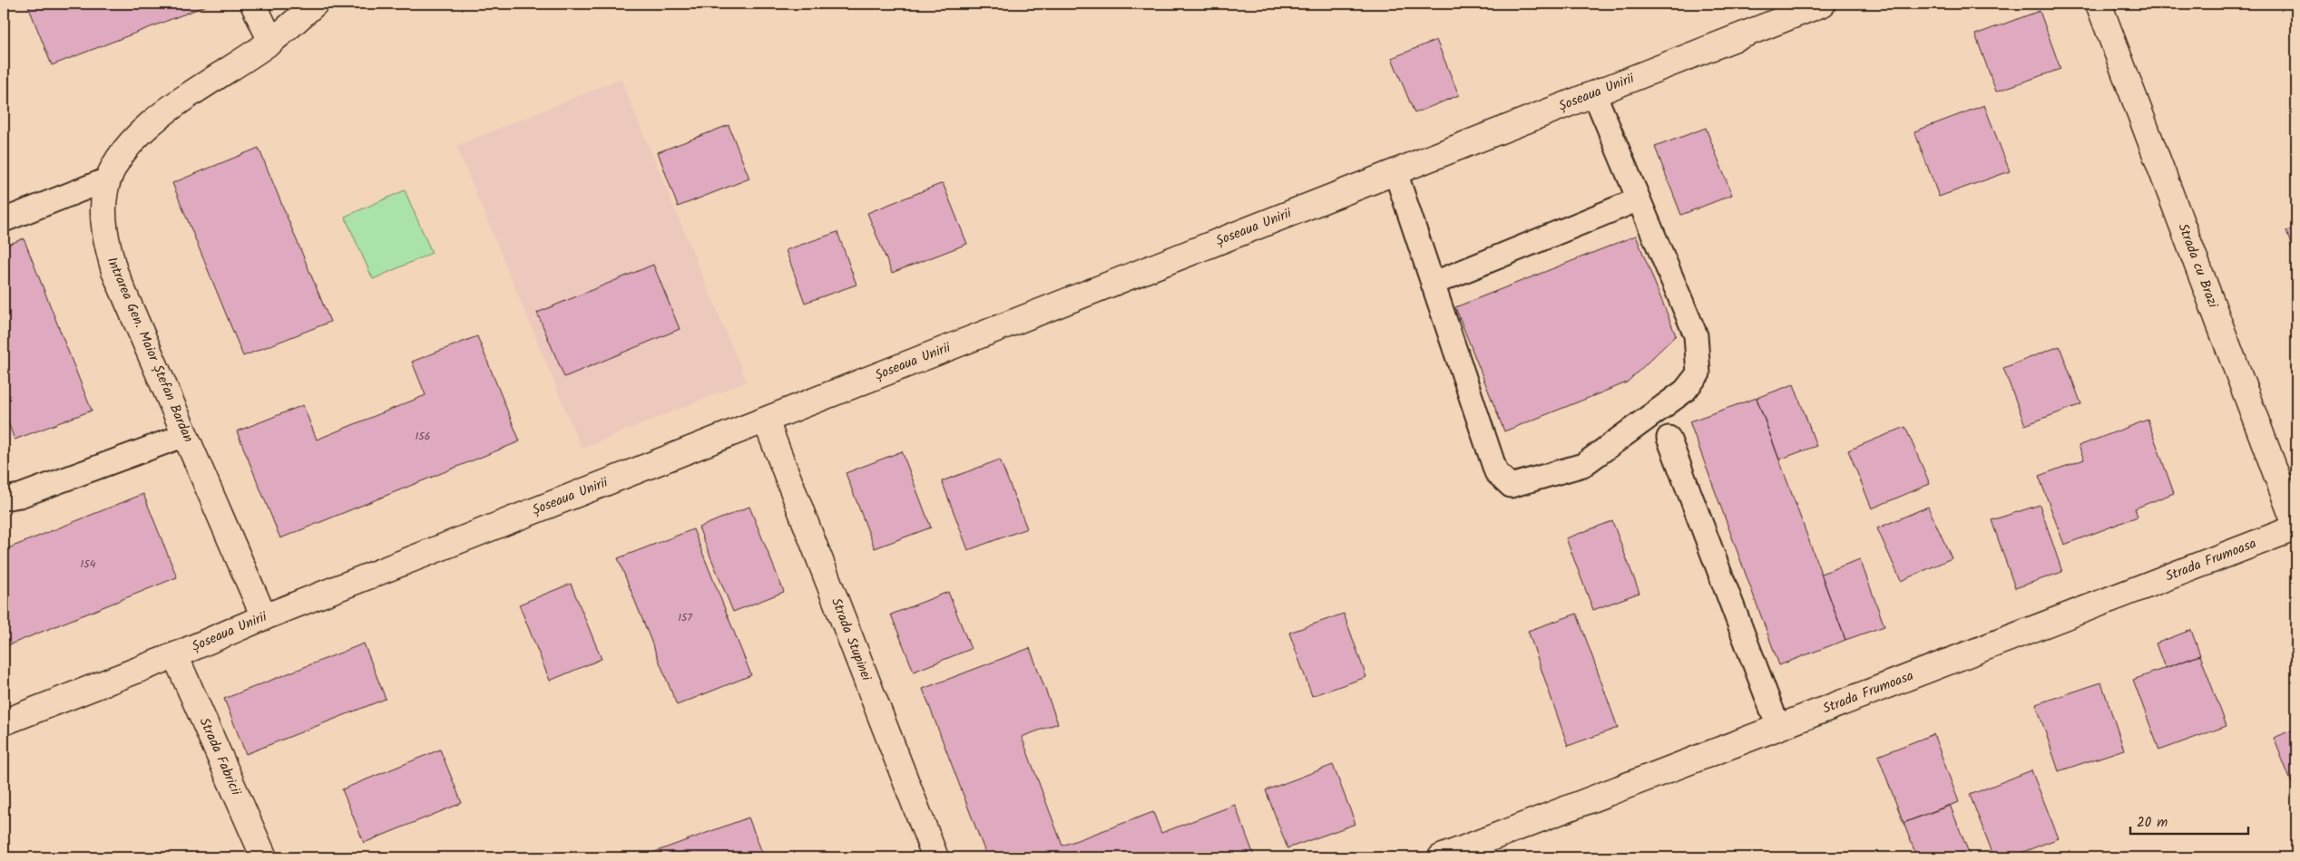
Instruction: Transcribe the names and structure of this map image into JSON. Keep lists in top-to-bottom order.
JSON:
{
  "streets": {
    "street": [
      "Șoseaua Unirii",
      "Strada cu Brazi",
      "Intrarea Gen. Maior Ștefan Bardan",
      "Strada Frumoasa",
      "Strada Stupinei",
      "Strada Fabricii"
    ]
  },
  "crossings": [
    ["Șoseaua Unirii", "Intrarea Gen. Maior Ștefan Bardan"],
    ["Șoseaua Unirii", "Strada Stupinei"],
    ["Șoseaua Unirii", "Strada Fabricii"],
    ["Strada cu Brazi", "Strada Frumoasa"]
  ],
  "house_numbers": ["156", "154", "157"],
  "scale_bar": "20 m"
}
